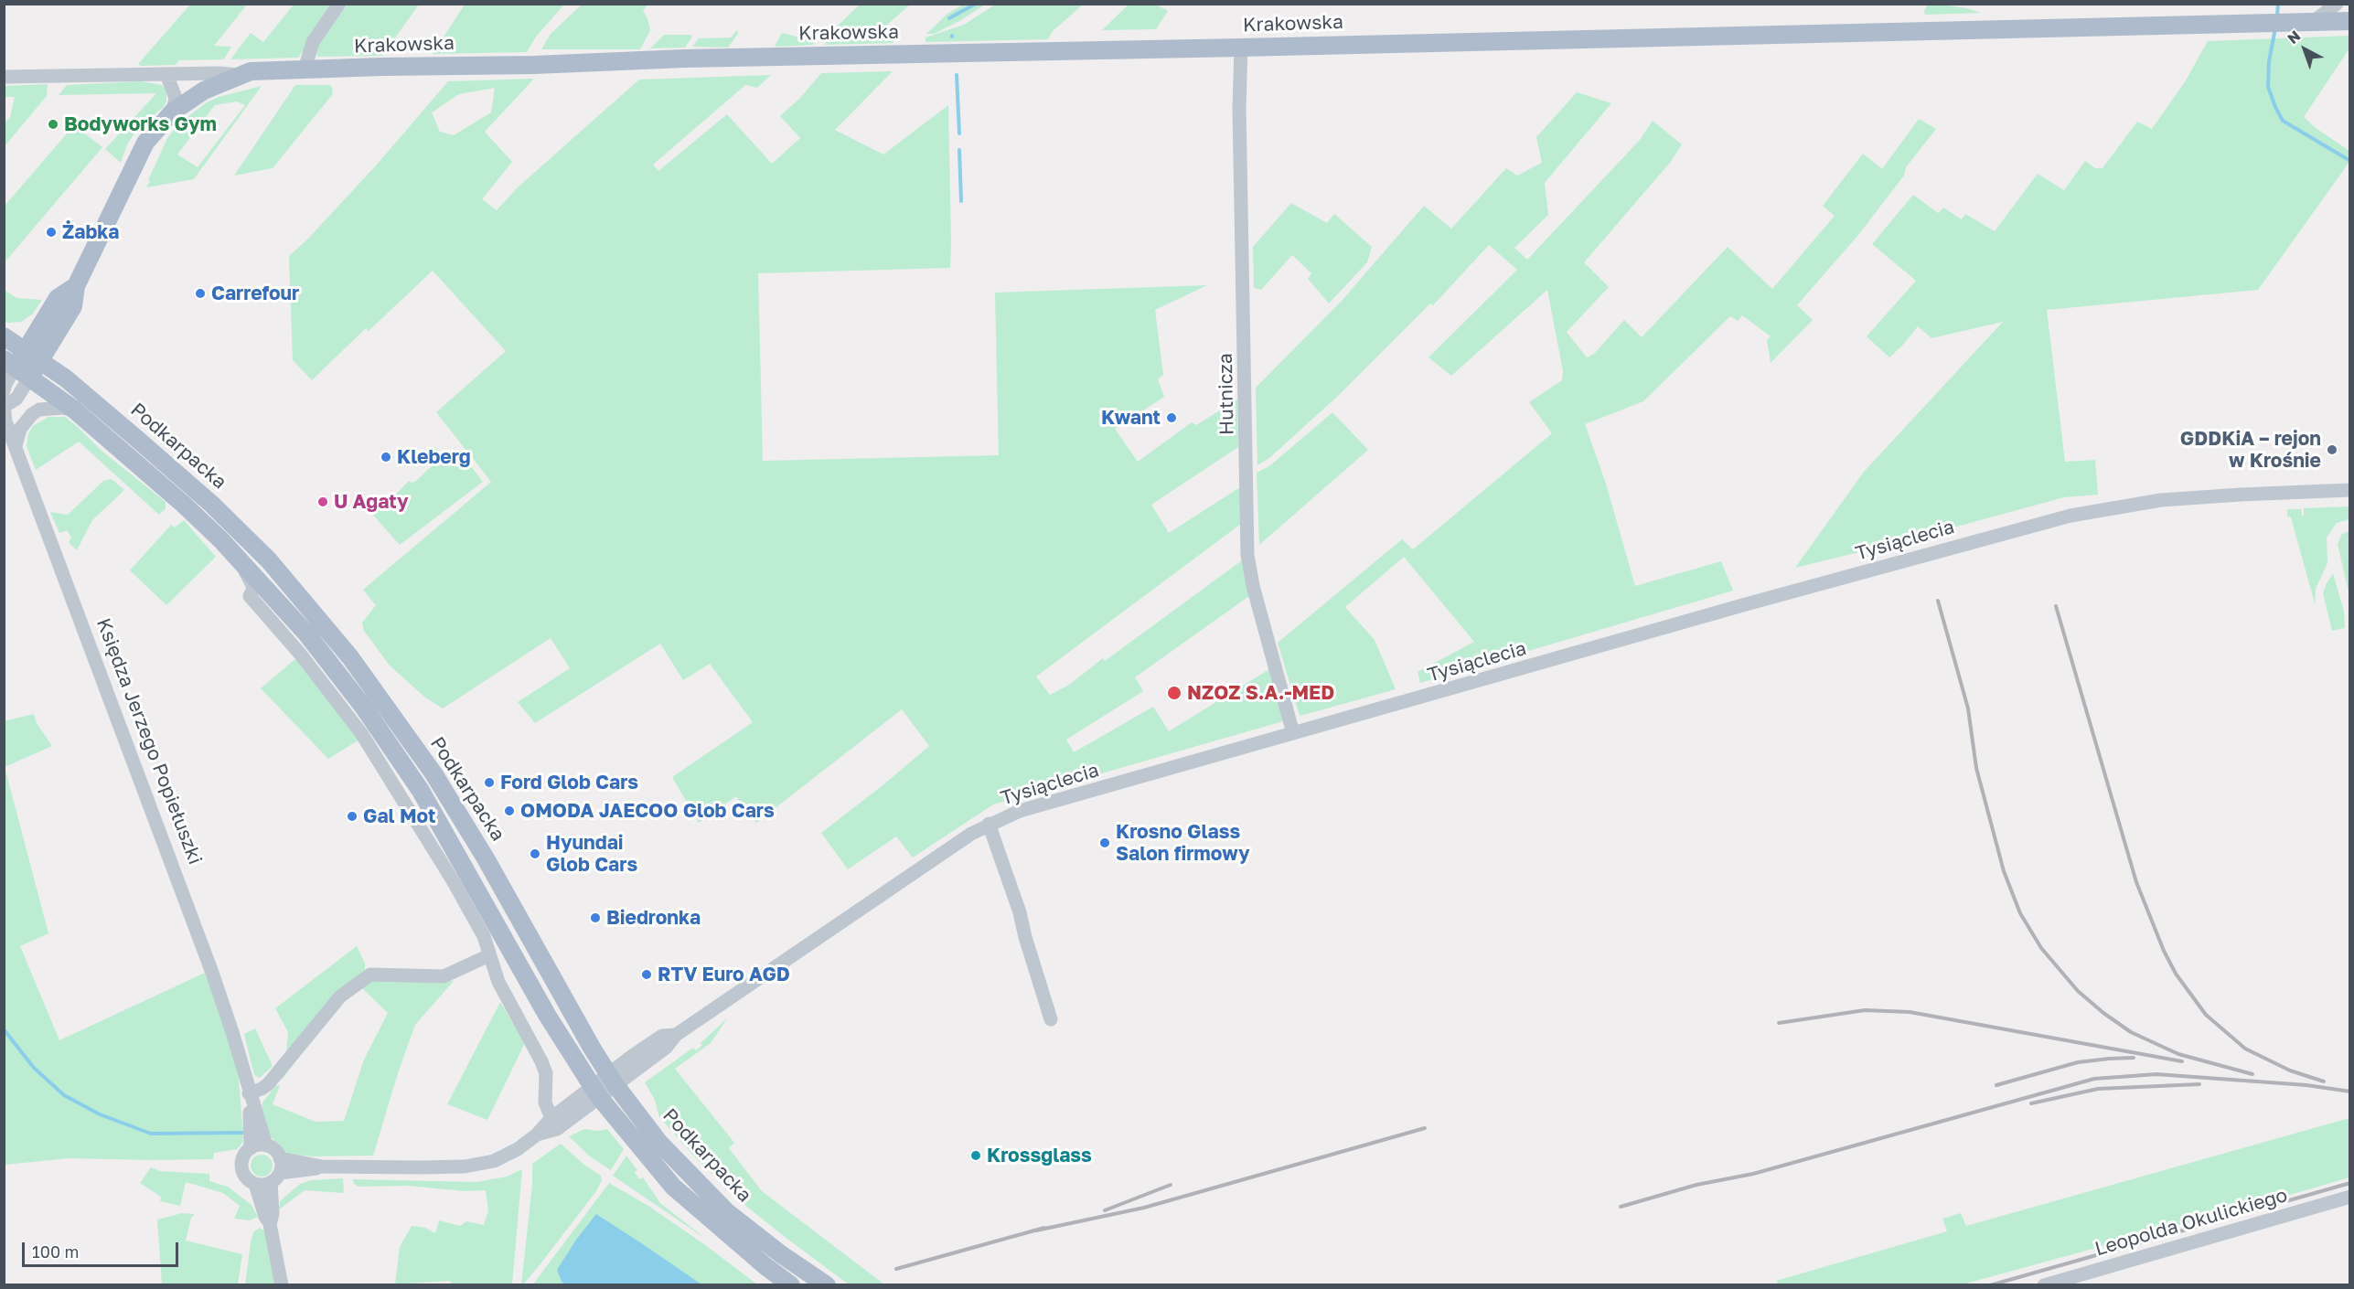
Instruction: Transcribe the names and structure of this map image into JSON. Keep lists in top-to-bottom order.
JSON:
{
  "streets": {
    "main road": ["Krakowska", "Podkarpacka", "Księdza Jerzego Popiełuszki"],
    "street": ["Hutnicza", "Tysiąclecia", "Leopolda Okulickiego"]
  },
  "crossings": [
    ["Krakowska", "Hutnicza"],
    ["Krakowska", "Podkarpacka"],
    ["Krakowska", "Księdza Jerzego Popiełuszki"],
    ["Hutnicza", "Tysiąclecia"],
    ["Podkarpacka", "Tysiąclecia"],
    ["Podkarpacka", "Księdza Jerzego Popiełuszki"]
  ],
  "places": [
    "Bodyworks Gym",
    "Żabka",
    "Carrefour",
    "Kwant",
    "GDDKiA – rejon w Krośnie",
    "Kleberg",
    "U Agaty",
    "NZOZ S.A.-MED",
    "Ford Glob Cars",
    "OMODA JAECOO Glob Cars",
    "Gal Mot",
    "Krosno Glass Salon firmowy",
    "Hyundai Glob Cars",
    "Biedronka",
    "RTV Euro AGD",
    "Krossglass"
  ],
  "scale_bar": "100 m",
  "north": "top left"
}
